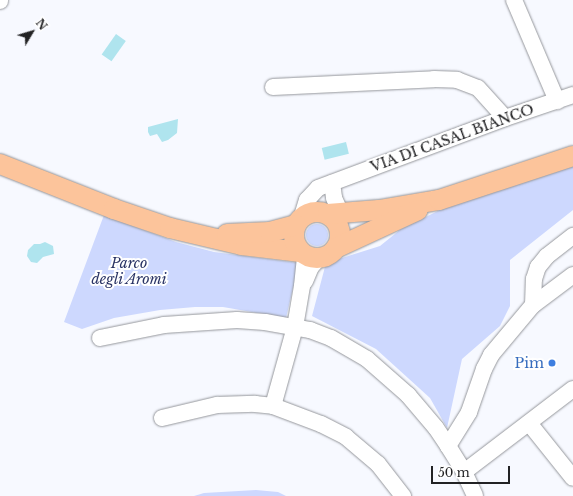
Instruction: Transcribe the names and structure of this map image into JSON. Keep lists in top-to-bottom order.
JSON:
{
  "streets": {
    "street": ["VIA DI CASAL BIANCO"]
  },
  "parks": ["Parco degli Aromi"],
  "places": ["Pim"],
  "scale_bar": "50 m",
  "north": "top right"
}
